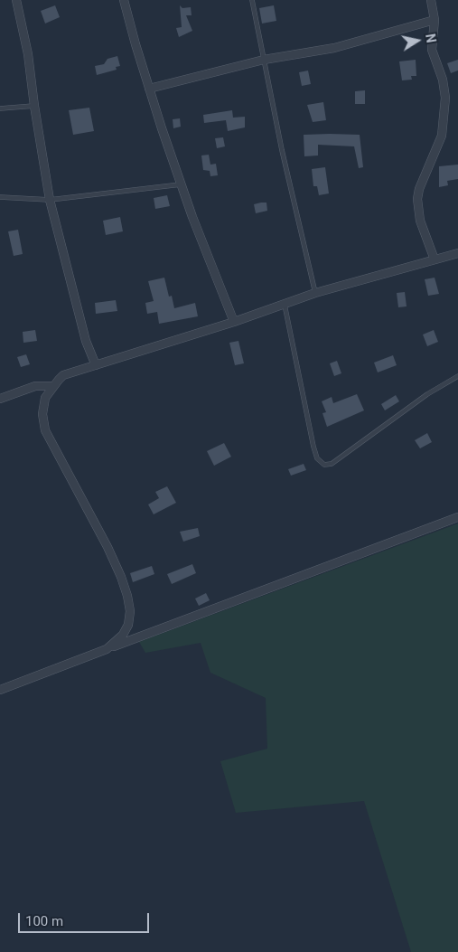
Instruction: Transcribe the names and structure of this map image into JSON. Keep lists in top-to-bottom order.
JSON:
{
  "scale_bar": "100 m",
  "north": "right"
}
